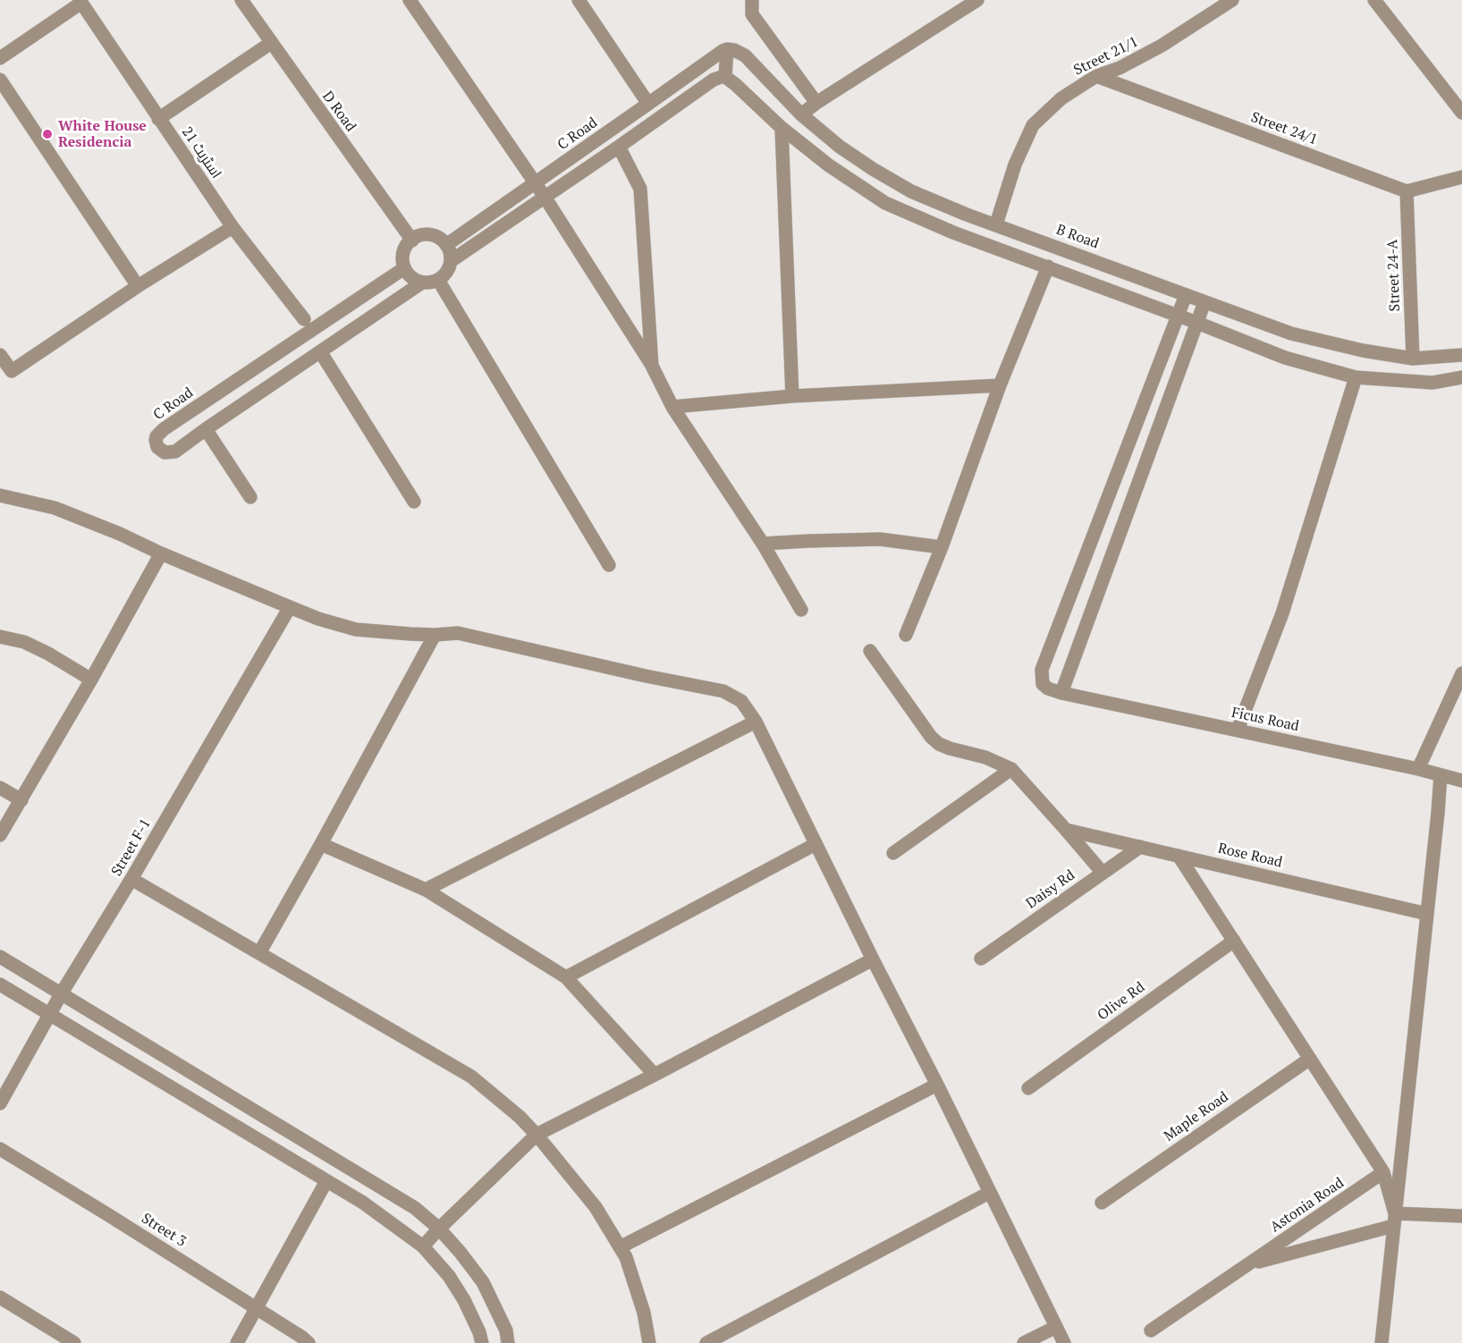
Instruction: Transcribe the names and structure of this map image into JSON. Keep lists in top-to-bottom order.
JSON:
{
  "streets": {
    "street": [
      "Street 21/1",
      "D Road",
      "Street 24/1",
      "C Road",
      "اسٹریٹ 21",
      "B Road",
      "Street 24-A",
      "Ficus Road",
      "Street F-1",
      "Rose Road",
      "Daisy Rd",
      "Olive Rd",
      "Maple Road",
      "Astonia Road",
      "Street 3"
    ]
  },
  "crossings": [
    ["Street 21/1", "Street 24/1"],
    ["Street 21/1", "B Road"],
    ["D Road", "C Road"],
    ["Street 24/1", "Street 24-A"],
    ["C Road", "B Road"],
    ["B Road", "Street 24-A"],
    ["Rose Road", "Daisy Rd"]
  ],
  "places": ["White House Residencia"]
}
